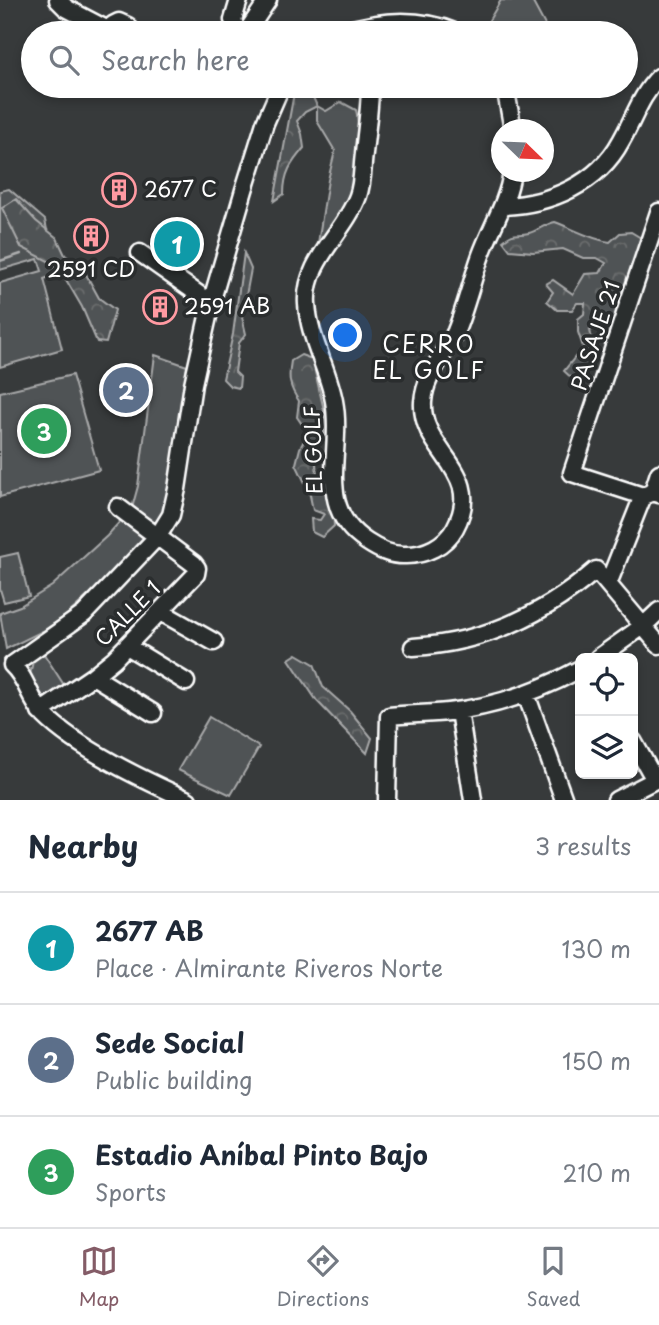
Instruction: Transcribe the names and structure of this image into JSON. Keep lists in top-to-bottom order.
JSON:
{
  "streets": {
    "street": ["PASAJE 21", "EL GOLF", "CALLE 1"]
  },
  "districts": ["CERRO EL GOLF"],
  "places": {
    "building": ["2677 C", "2591 CD", "2591 AB"]
  },
  "north": "bottom right",
  "page": {
    "search": "Search here",
    "pins": ["1", "2", "3"],
    "heading": ["Nearby", "3 results"],
    "list": [
      {
        "mark": "1",
        "name": "2677 AB",
        "note": "Place · Almirante Riveros Norte",
        "value": "130 m"
      },
      {
        "mark": "2",
        "name": "Sede Social",
        "note": "Public building",
        "value": "150 m"
      },
      {
        "mark": "3",
        "name": "Estadio Aníbal Pinto Bajo",
        "note": "Sports",
        "value": "210 m"
      }
    ],
    "nav": ["Map", "Directions", "Saved"]
  }
}
